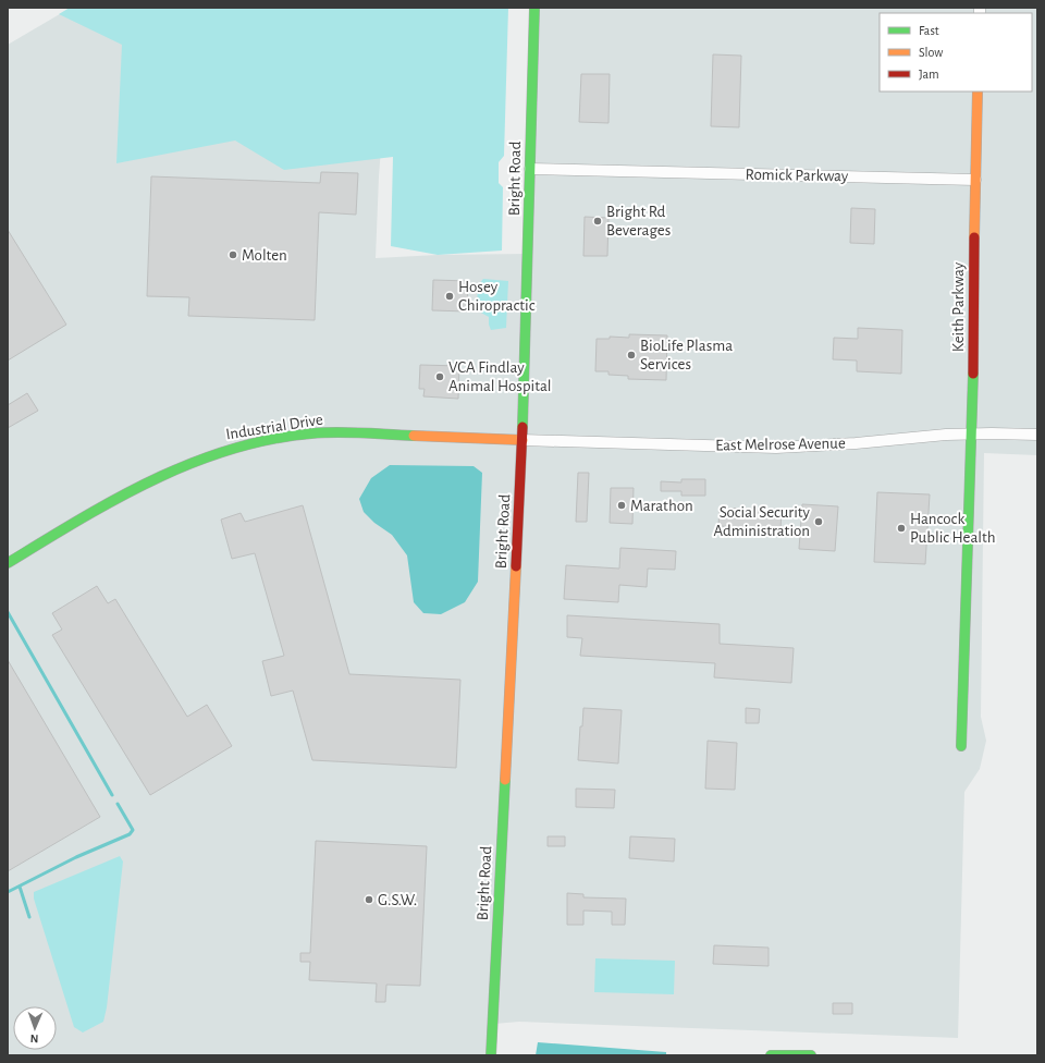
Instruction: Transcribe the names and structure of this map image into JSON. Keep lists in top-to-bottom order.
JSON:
{
  "streets": {
    "street": [
      "Romick Parkway",
      "Bright Road",
      "Keith Parkway",
      "Industrial Drive",
      "East Melrose Avenue"
    ]
  },
  "crossings": [
    ["Romick Parkway", "Bright Road"],
    ["Romick Parkway", "Keith Parkway"],
    ["Bright Road", "Industrial Drive"],
    ["Bright Road", "East Melrose Avenue"],
    ["Keith Parkway", "East Melrose Avenue"],
    ["Industrial Drive", "East Melrose Avenue"]
  ],
  "places": [
    "Bright Rd Beverages",
    "Molten",
    "Hosey Chiropractic",
    "BioLife Plasma Services",
    "VCA Findlay Animal Hospital",
    "Marathon",
    "Social Security Administration",
    "Hancock Public Health",
    "G.S.W."
  ],
  "legend": ["Fast", "Slow", "Jam"],
  "north": "bottom"
}
